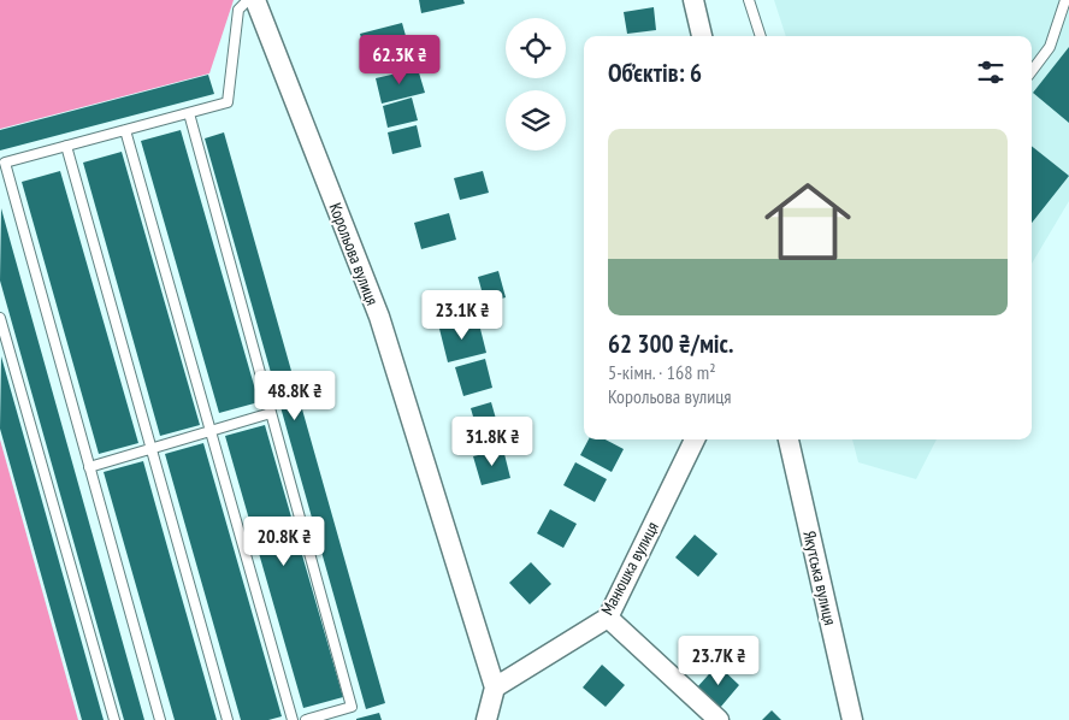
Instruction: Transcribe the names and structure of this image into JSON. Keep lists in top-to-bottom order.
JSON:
{
  "streets": {
    "street": ["Корольова вулиця", "Манюшка вулиця", "Якутська вулиця"]
  },
  "crossings": [
    ["Корольова вулиця", "Манюшка вулиця"]
  ],
  "page": {
    "price": [
      "62.3K ₴",
      "23.1K ₴",
      "48.8K ₴",
      "31.8K ₴",
      "20.8K ₴",
      "23.7K ₴"
    ],
    "heading": "Об’єктів: 6",
    "list": [
      {
        "name": "62 300 ₴/міс.",
        "note": "5-кімн. · 168 m² · Корольова вулиця"
      }
    ]
  }
}
